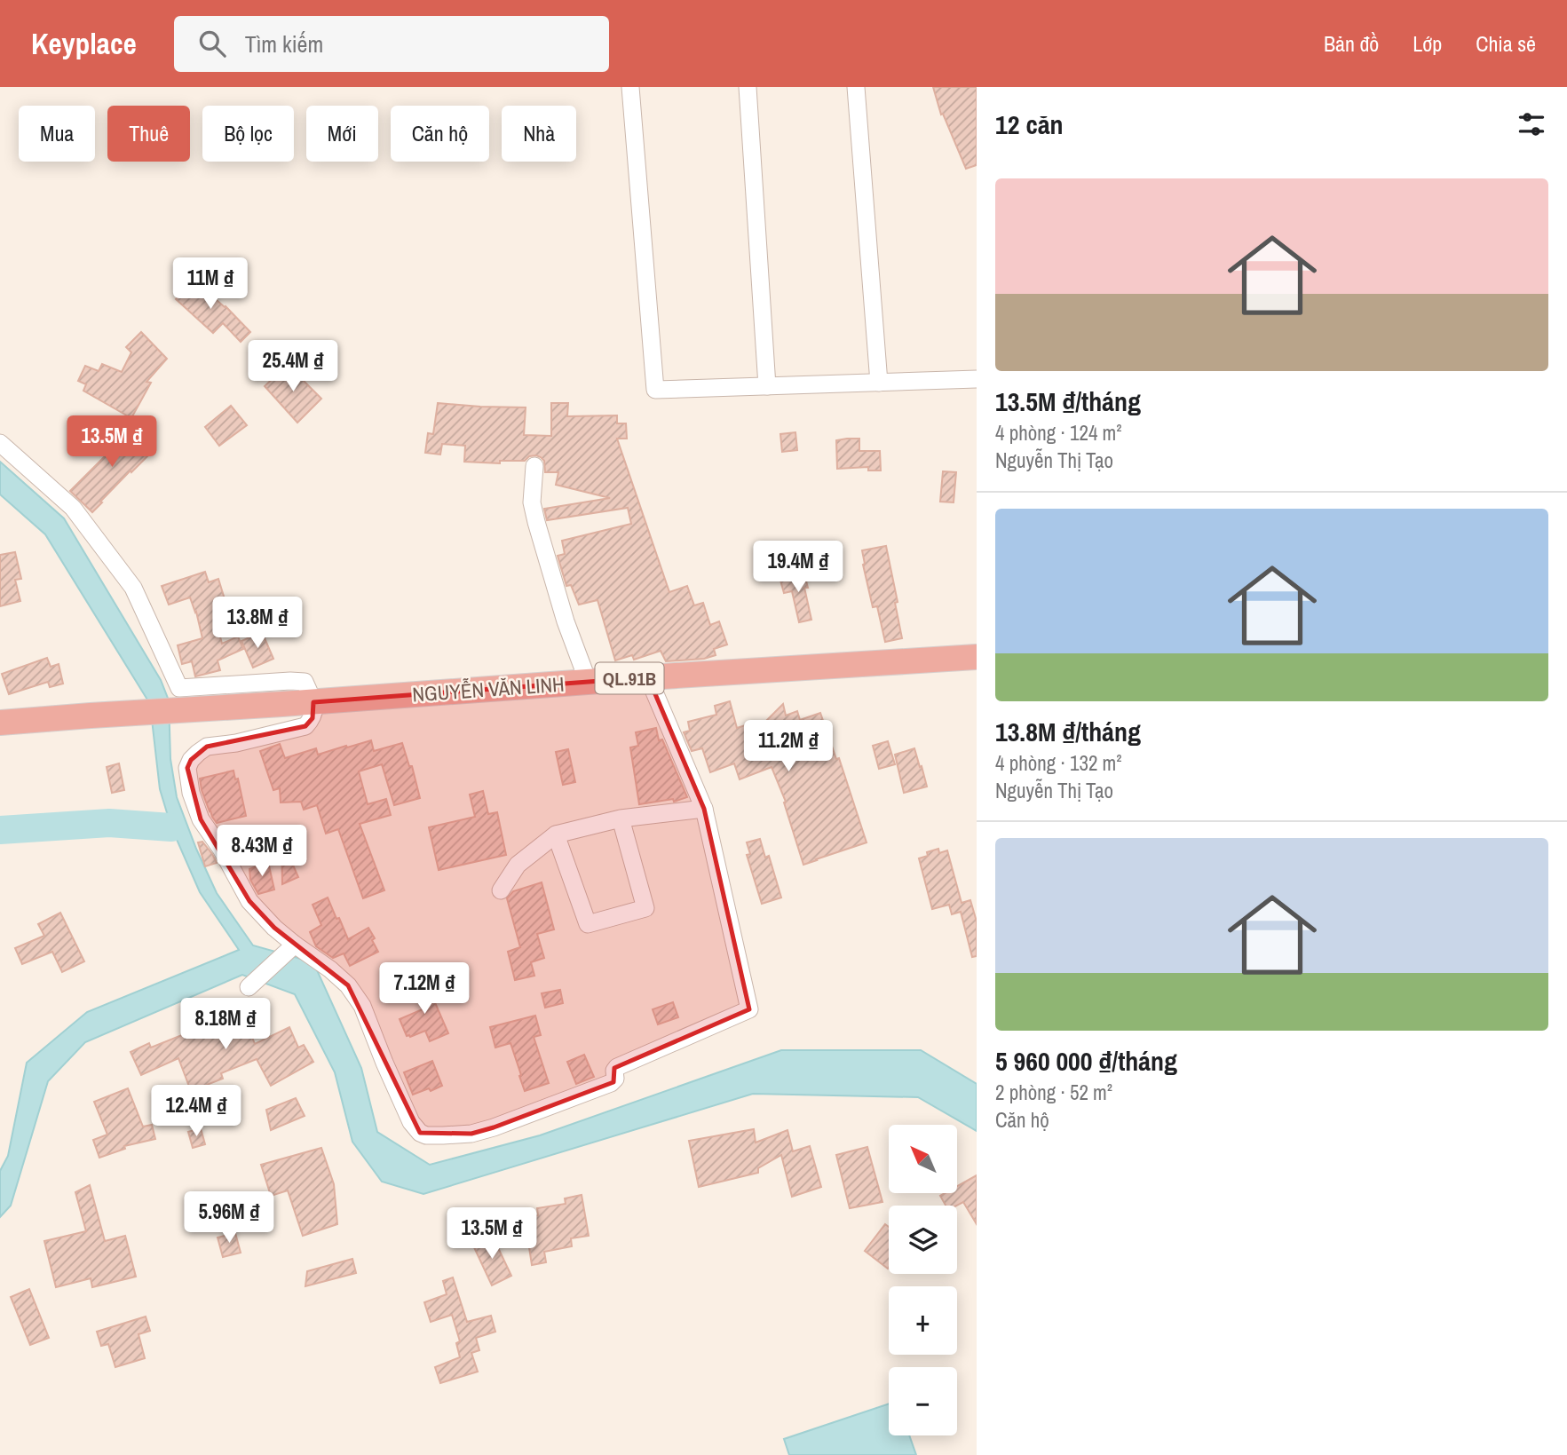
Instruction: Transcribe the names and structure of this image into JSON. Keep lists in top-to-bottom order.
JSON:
{
  "streets": {
    "highway": ["QL.91B", "NGUYỄN VĂN LINH"]
  },
  "north": "top left",
  "page": {
    "header": "Keyplace",
    "search": "Tìm kiếm",
    "nav": ["Bản đồ", "Lớp", "Chia sẻ"],
    "heading": "12 căn",
    "chip": [
      "Mua",
      "Thuê",
      "Bộ lọc",
      "Mới",
      "Căn hộ",
      "Nhà"
    ],
    "list": [
      {
        "name": "13.5M ₫/tháng",
        "note": "4 phòng · 124 m² · Nguyễn Thị Tạo"
      },
      {
        "name": "13.8M ₫/tháng",
        "note": "4 phòng · 132 m² · Nguyễn Thị Tạo"
      },
      {
        "name": "5 960 000 ₫/tháng",
        "note": "2 phòng · 52 m² · Căn hộ"
      }
    ],
    "price": [
      "11M ₫",
      "25.4M ₫",
      "13.5M ₫",
      "19.4M ₫",
      "13.8M ₫",
      "11.2M ₫",
      "8.43M ₫",
      "7.12M ₫",
      "8.18M ₫",
      "12.4M ₫",
      "5.96M ₫",
      "13.5M ₫"
    ],
    "map_buttons": ["+", "−"]
  }
}
